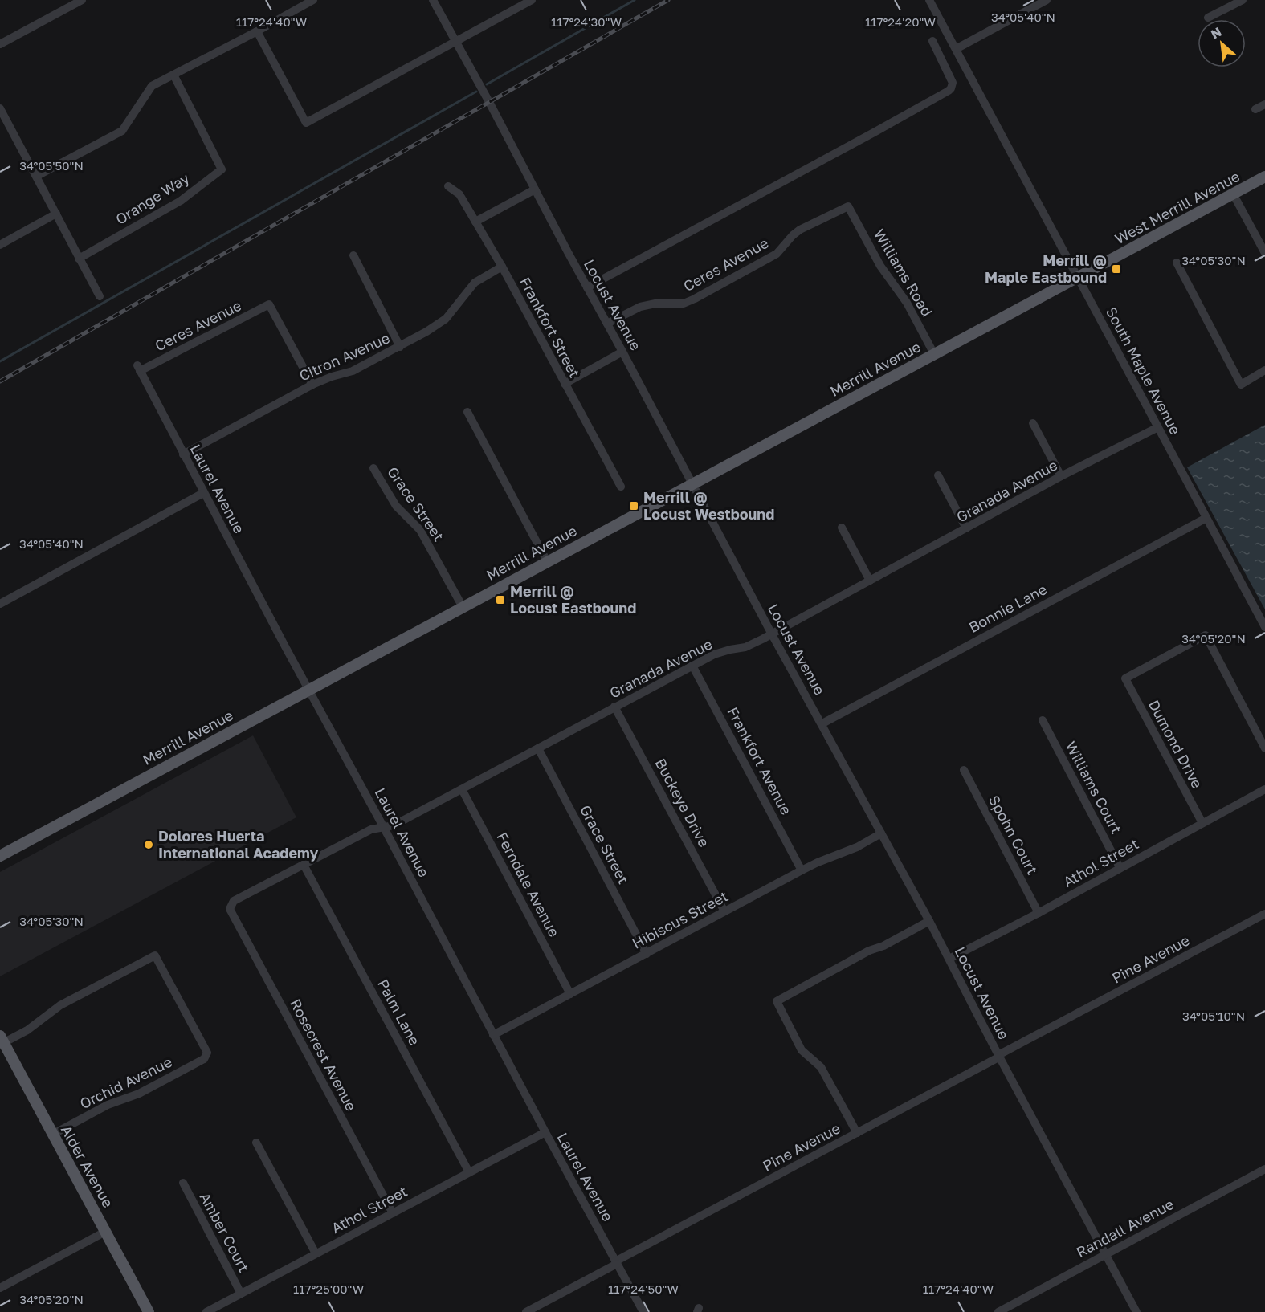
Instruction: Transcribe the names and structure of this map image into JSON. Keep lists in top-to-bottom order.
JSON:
{
  "streets": {
    "main road": ["West Merrill Avenue", "Merrill Avenue", "Alder Avenue"],
    "street": [
      "Orange Way",
      "Ceres Avenue",
      "Williams Road",
      "Locust Avenue",
      "Frankfort Street",
      "Citron Avenue",
      "South Maple Avenue",
      "Laurel Avenue",
      "Granada Avenue",
      "Grace Street",
      "Bonnie Lane",
      "Dumond Drive",
      "Frankfort Avenue",
      "Williams Court",
      "Buckeye Drive",
      "Spohn Court",
      "Athol Street",
      "Ferndale Avenue",
      "Hibiscus Street",
      "Pine Avenue",
      "Palm Lane",
      "Rosecrest Avenue",
      "Orchid Avenue",
      "Randall Avenue",
      "Amber Court"
    ]
  },
  "crossings": [
    ["West Merrill Avenue", "Merrill Avenue"],
    ["West Merrill Avenue", "South Maple Avenue"],
    ["Ceres Avenue", "Williams Road"],
    ["Ceres Avenue", "Locust Avenue"],
    ["Ceres Avenue", "Citron Avenue"],
    ["Ceres Avenue", "Laurel Avenue"],
    ["Williams Road", "Merrill Avenue"],
    ["Locust Avenue", "Merrill Avenue"],
    ["Locust Avenue", "Granada Avenue"],
    ["Locust Avenue", "Bonnie Lane"],
    ["Locust Avenue", "Athol Street"],
    ["Locust Avenue", "Hibiscus Street"],
    ["Locust Avenue", "Pine Avenue"],
    ["Locust Avenue", "Randall Avenue"],
    ["Frankfort Street", "Citron Avenue"],
    ["Citron Avenue", "Laurel Avenue"],
    ["Merrill Avenue", "South Maple Avenue"],
    ["Merrill Avenue", "Laurel Avenue"],
    ["Merrill Avenue", "Grace Street"],
    ["South Maple Avenue", "Granada Avenue"],
    ["South Maple Avenue", "Bonnie Lane"],
    ["Laurel Avenue", "Granada Avenue"],
    ["Laurel Avenue", "Athol Street"],
    ["Laurel Avenue", "Hibiscus Street"],
    ["Laurel Avenue", "Pine Avenue"],
    ["Granada Avenue", "Grace Street"],
    ["Granada Avenue", "Frankfort Avenue"],
    ["Granada Avenue", "Buckeye Drive"],
    ["Granada Avenue", "Ferndale Avenue"],
    ["Granada Avenue", "Palm Lane"],
    ["Granada Avenue", "Rosecrest Avenue"],
    ["Grace Street", "Hibiscus Street"],
    ["Dumond Drive", "Athol Street"],
    ["Frankfort Avenue", "Hibiscus Street"],
    ["Williams Court", "Athol Street"],
    ["Buckeye Drive", "Hibiscus Street"],
    ["Spohn Court", "Athol Street"],
    ["Athol Street", "Palm Lane"],
    ["Athol Street", "Rosecrest Avenue"],
    ["Athol Street", "Amber Court"],
    ["Ferndale Avenue", "Hibiscus Street"],
    ["Orchid Avenue", "Alder Avenue"]
  ],
  "places": {
    "transit": ["Merrill @ Maple Eastbound", "Merrill @ Locust Westbound", "Merrill @ Locust Eastbound"],
    "other": ["Dolores Huerta International Academy"]
  },
  "north": "top left",
  "coordinates": [
    "34°05'40\"N",
    "117°24'40\"W",
    "117°24'30\"W",
    "117°24'20\"W",
    "34°05'50\"N",
    "34°05'30\"N",
    "34°05'20\"N",
    "34°05'10\"N",
    "117°25'00\"W",
    "117°24'50\"W"
  ]
}
